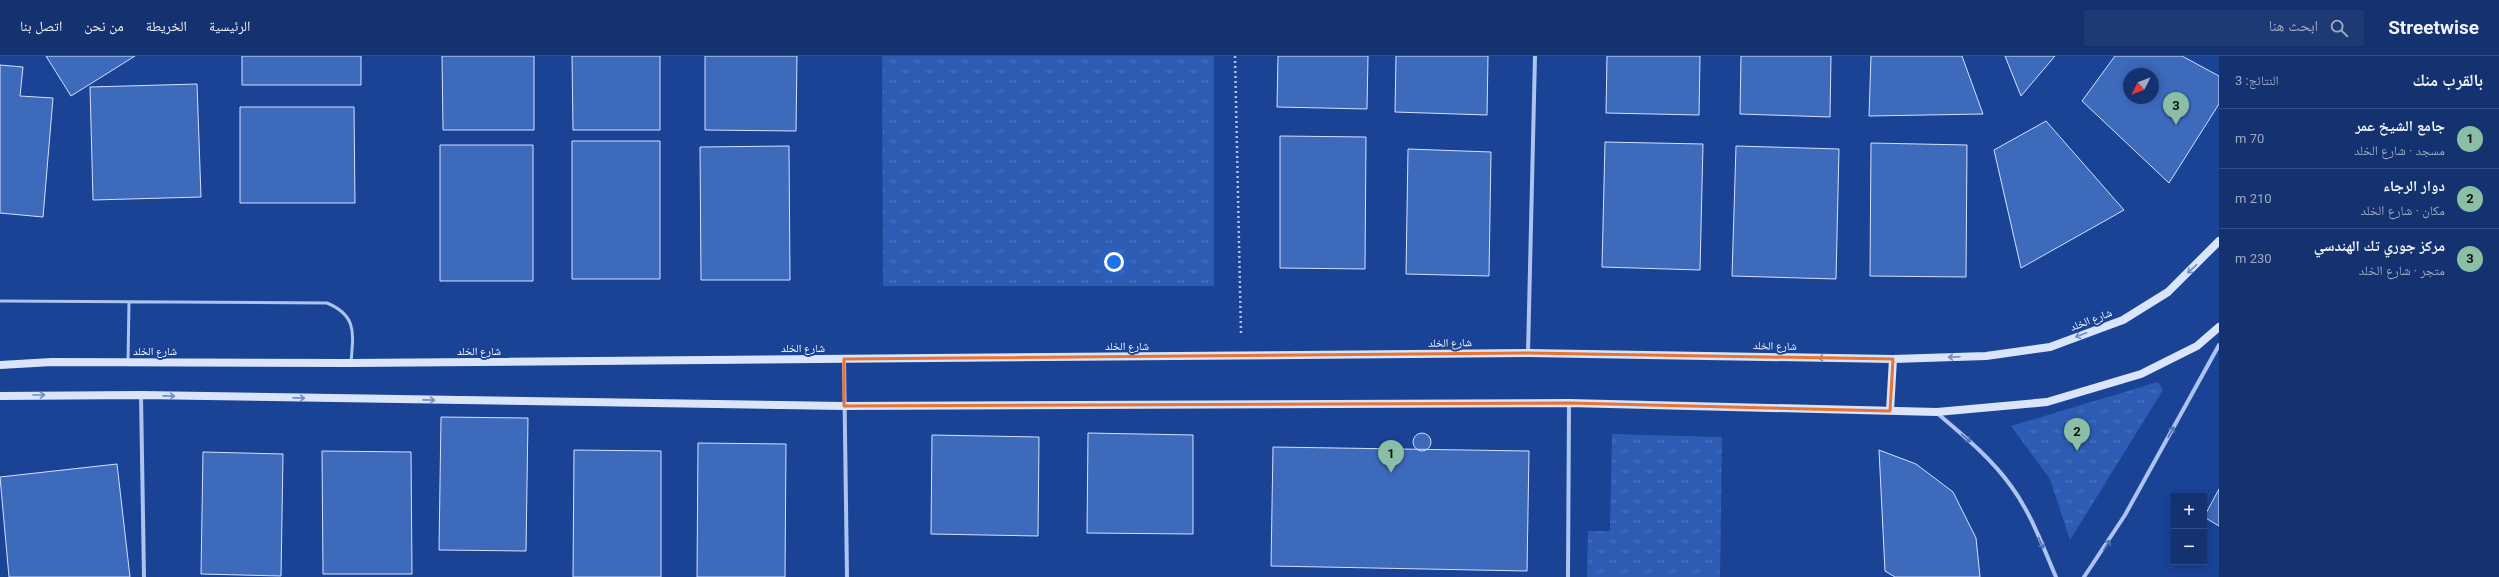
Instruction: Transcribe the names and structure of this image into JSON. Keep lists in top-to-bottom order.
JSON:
{
  "streets": {
    "street": ["شارع الخلد"]
  },
  "north": "bottom left",
  "page": {
    "header": "Streetwise",
    "search": "ابحث هنا",
    "nav": [
      "الرئيسية",
      "الخريطة",
      "من نحن",
      "اتصل بنا"
    ],
    "heading": ["بالقرب منك", "النتائج: 3"],
    "pins": ["3", "2", "1"],
    "list": [
      {
        "mark": "1",
        "name": "جامع الشيخ عمر",
        "note": "مسجد · شارع الخلد",
        "value": "70 m"
      },
      {
        "mark": "2",
        "name": "دوار الرجاء",
        "note": "مكان · شارع الخلد",
        "value": "210 m"
      },
      {
        "mark": "3",
        "name": "مركز جوري تك الهندسي",
        "note": "متجر · شارع الخلد",
        "value": "230 m"
      }
    ],
    "map_buttons": ["+", "−"]
  }
}
